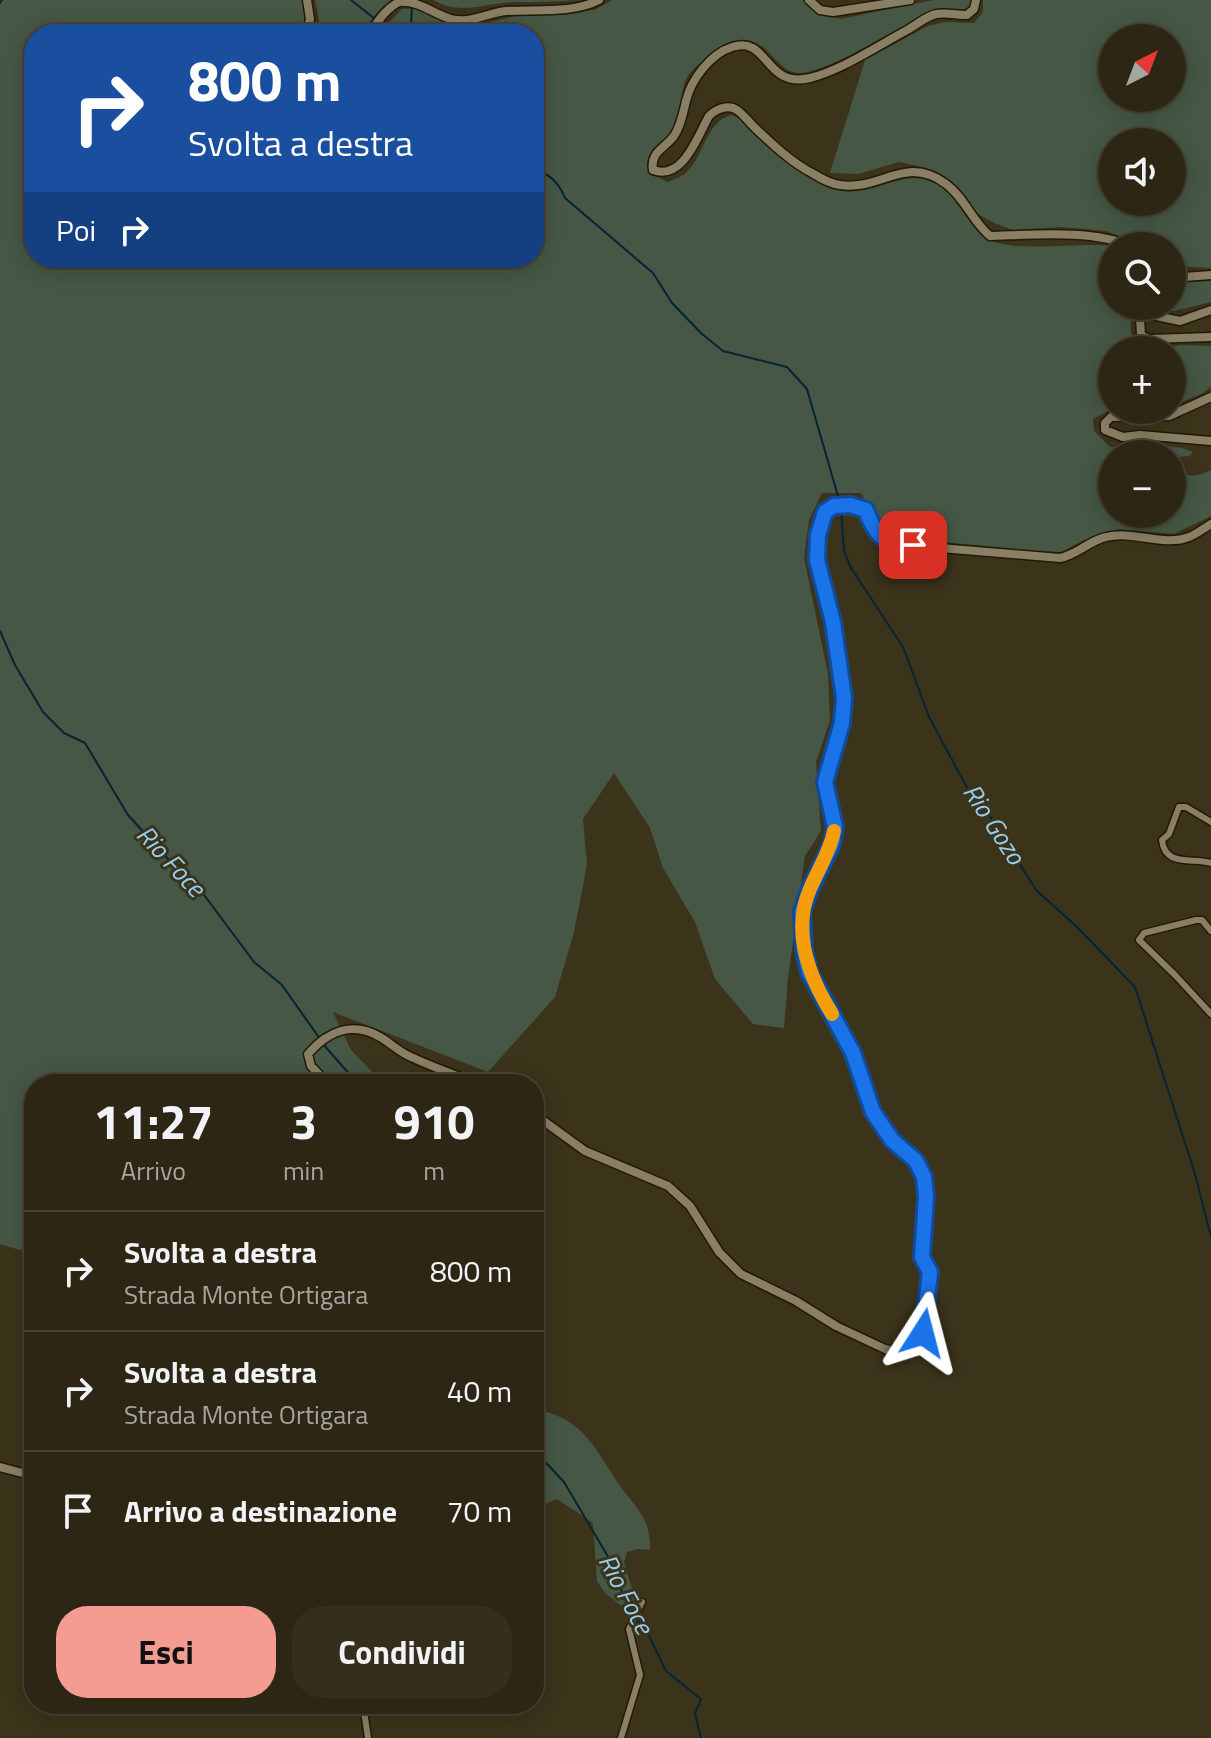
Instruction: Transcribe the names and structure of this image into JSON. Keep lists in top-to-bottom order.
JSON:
{
  "water": ["Rio Gozo", "Rio Foce"],
  "north": "top right",
  "page": {
    "map_buttons": ["+", "−"],
    "turn": ["800 m", "Svolta a destra"],
    "then": "Poi",
    "eta": [
      "11:27",
      "Arrivo",
      "3",
      "min",
      "910",
      "m"
    ],
    "list": [
      {
        "name": "Svolta a destra",
        "note": "Strada Monte Ortigara",
        "value": "800 m"
      },
      {
        "name": "Svolta a destra",
        "note": "Strada Monte Ortigara",
        "value": "40 m"
      },
      {
        "name": "Arrivo a destinazione",
        "value": "70 m"
      }
    ],
    "buttons": ["Esci", "Condividi"]
  }
}
